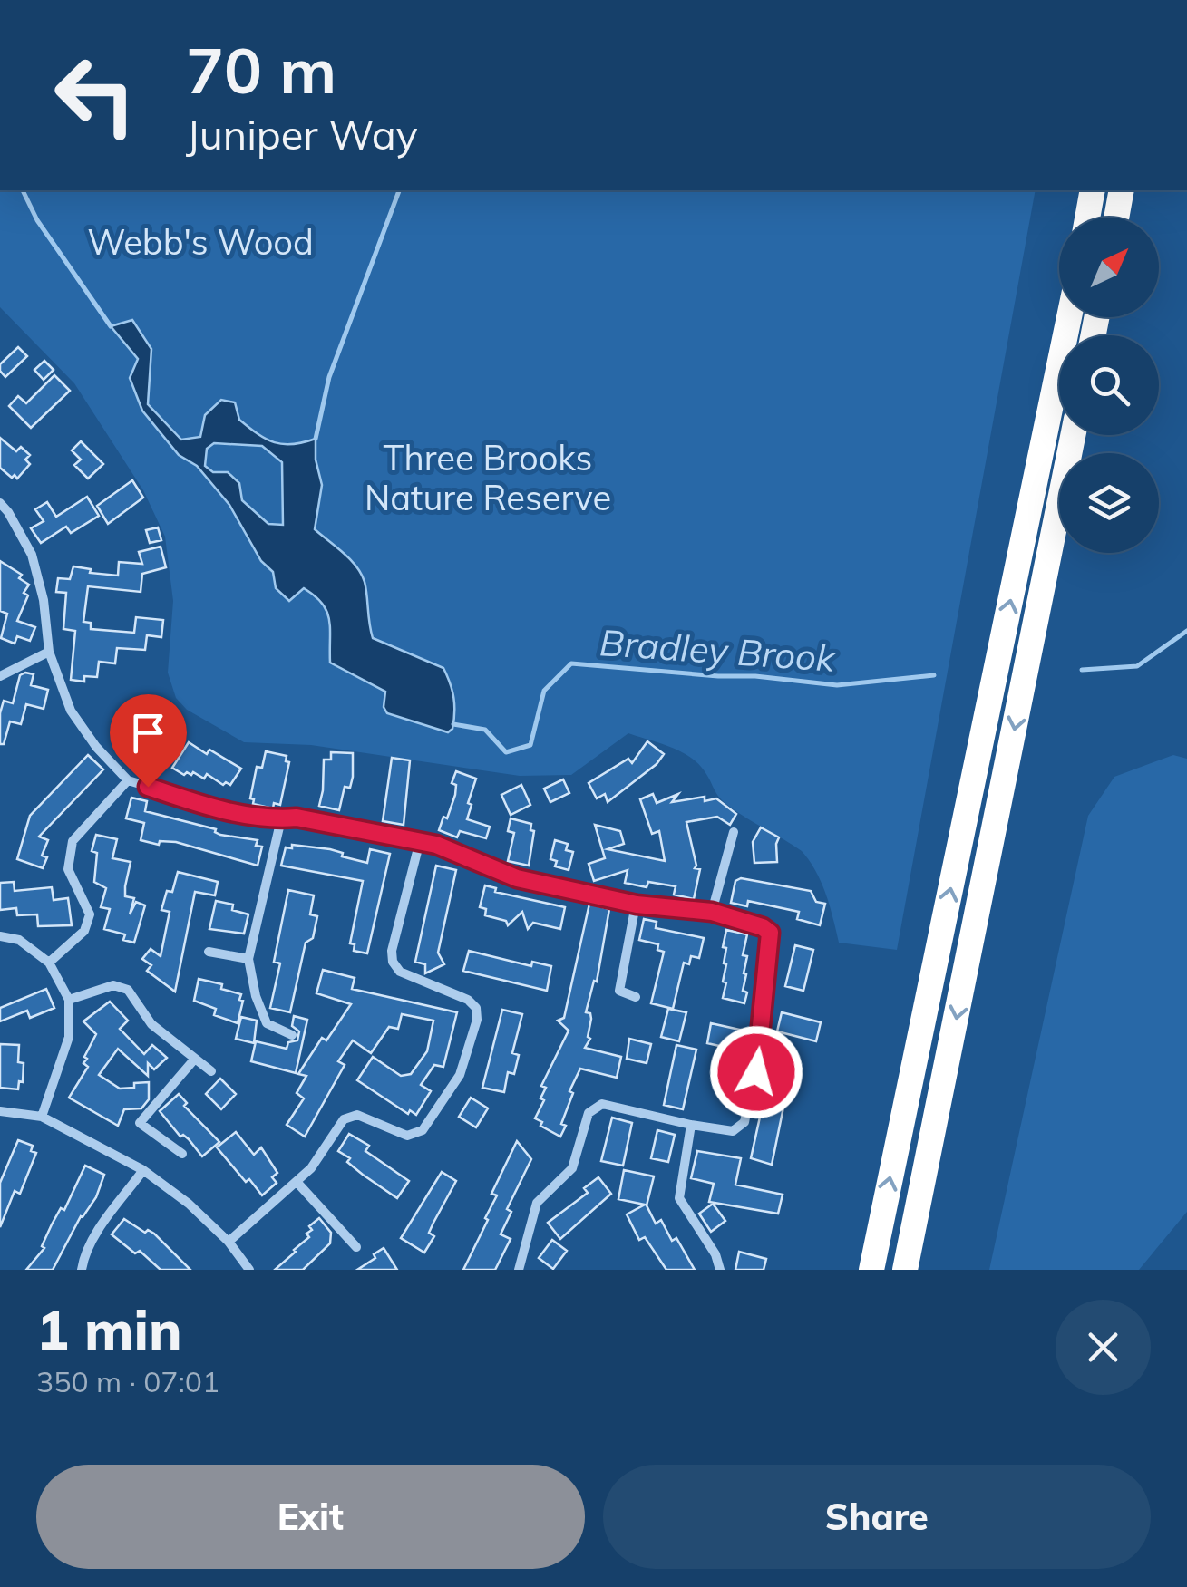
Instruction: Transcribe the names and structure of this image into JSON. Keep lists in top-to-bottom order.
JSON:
{
  "water": ["Bradley Brook"],
  "parks": ["Webb's Wood", "Three Brooks Nature Reserve"],
  "north": "top right",
  "page": {
    "turn": ["70 m", "Juniper Way"],
    "heading": ["1 min", "350 m · 07:01"],
    "buttons": ["Exit", "Share"]
  }
}
